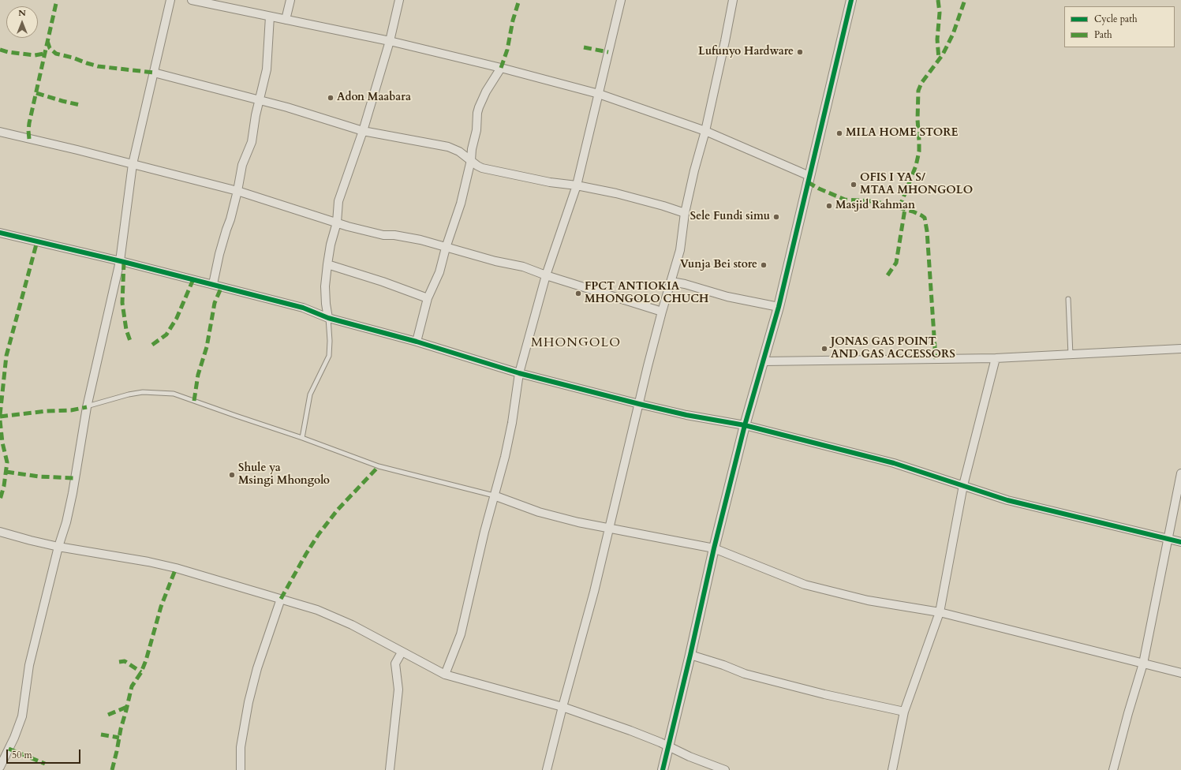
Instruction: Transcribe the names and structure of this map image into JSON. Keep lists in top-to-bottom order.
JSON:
{
  "districts": ["MHONGOLO"],
  "places": [
    "Lufunyo Hardware",
    "Adon Maabara",
    "MILA HOME STORE",
    "OFIS I YA S/ MTAA MHONGOLO",
    "Masjid Rahman",
    "Sele Fundi simu",
    "Vunja Bei store",
    "FPCT ANTIOKIA MHONGOLO CHUCH",
    "JONAS GAS POINT AND GAS ACCESSORS",
    "Shule ya Msingi Mhongolo"
  ],
  "legend": ["Cycle path", "Path"],
  "scale_bar": "50 m",
  "north": "top"
}
